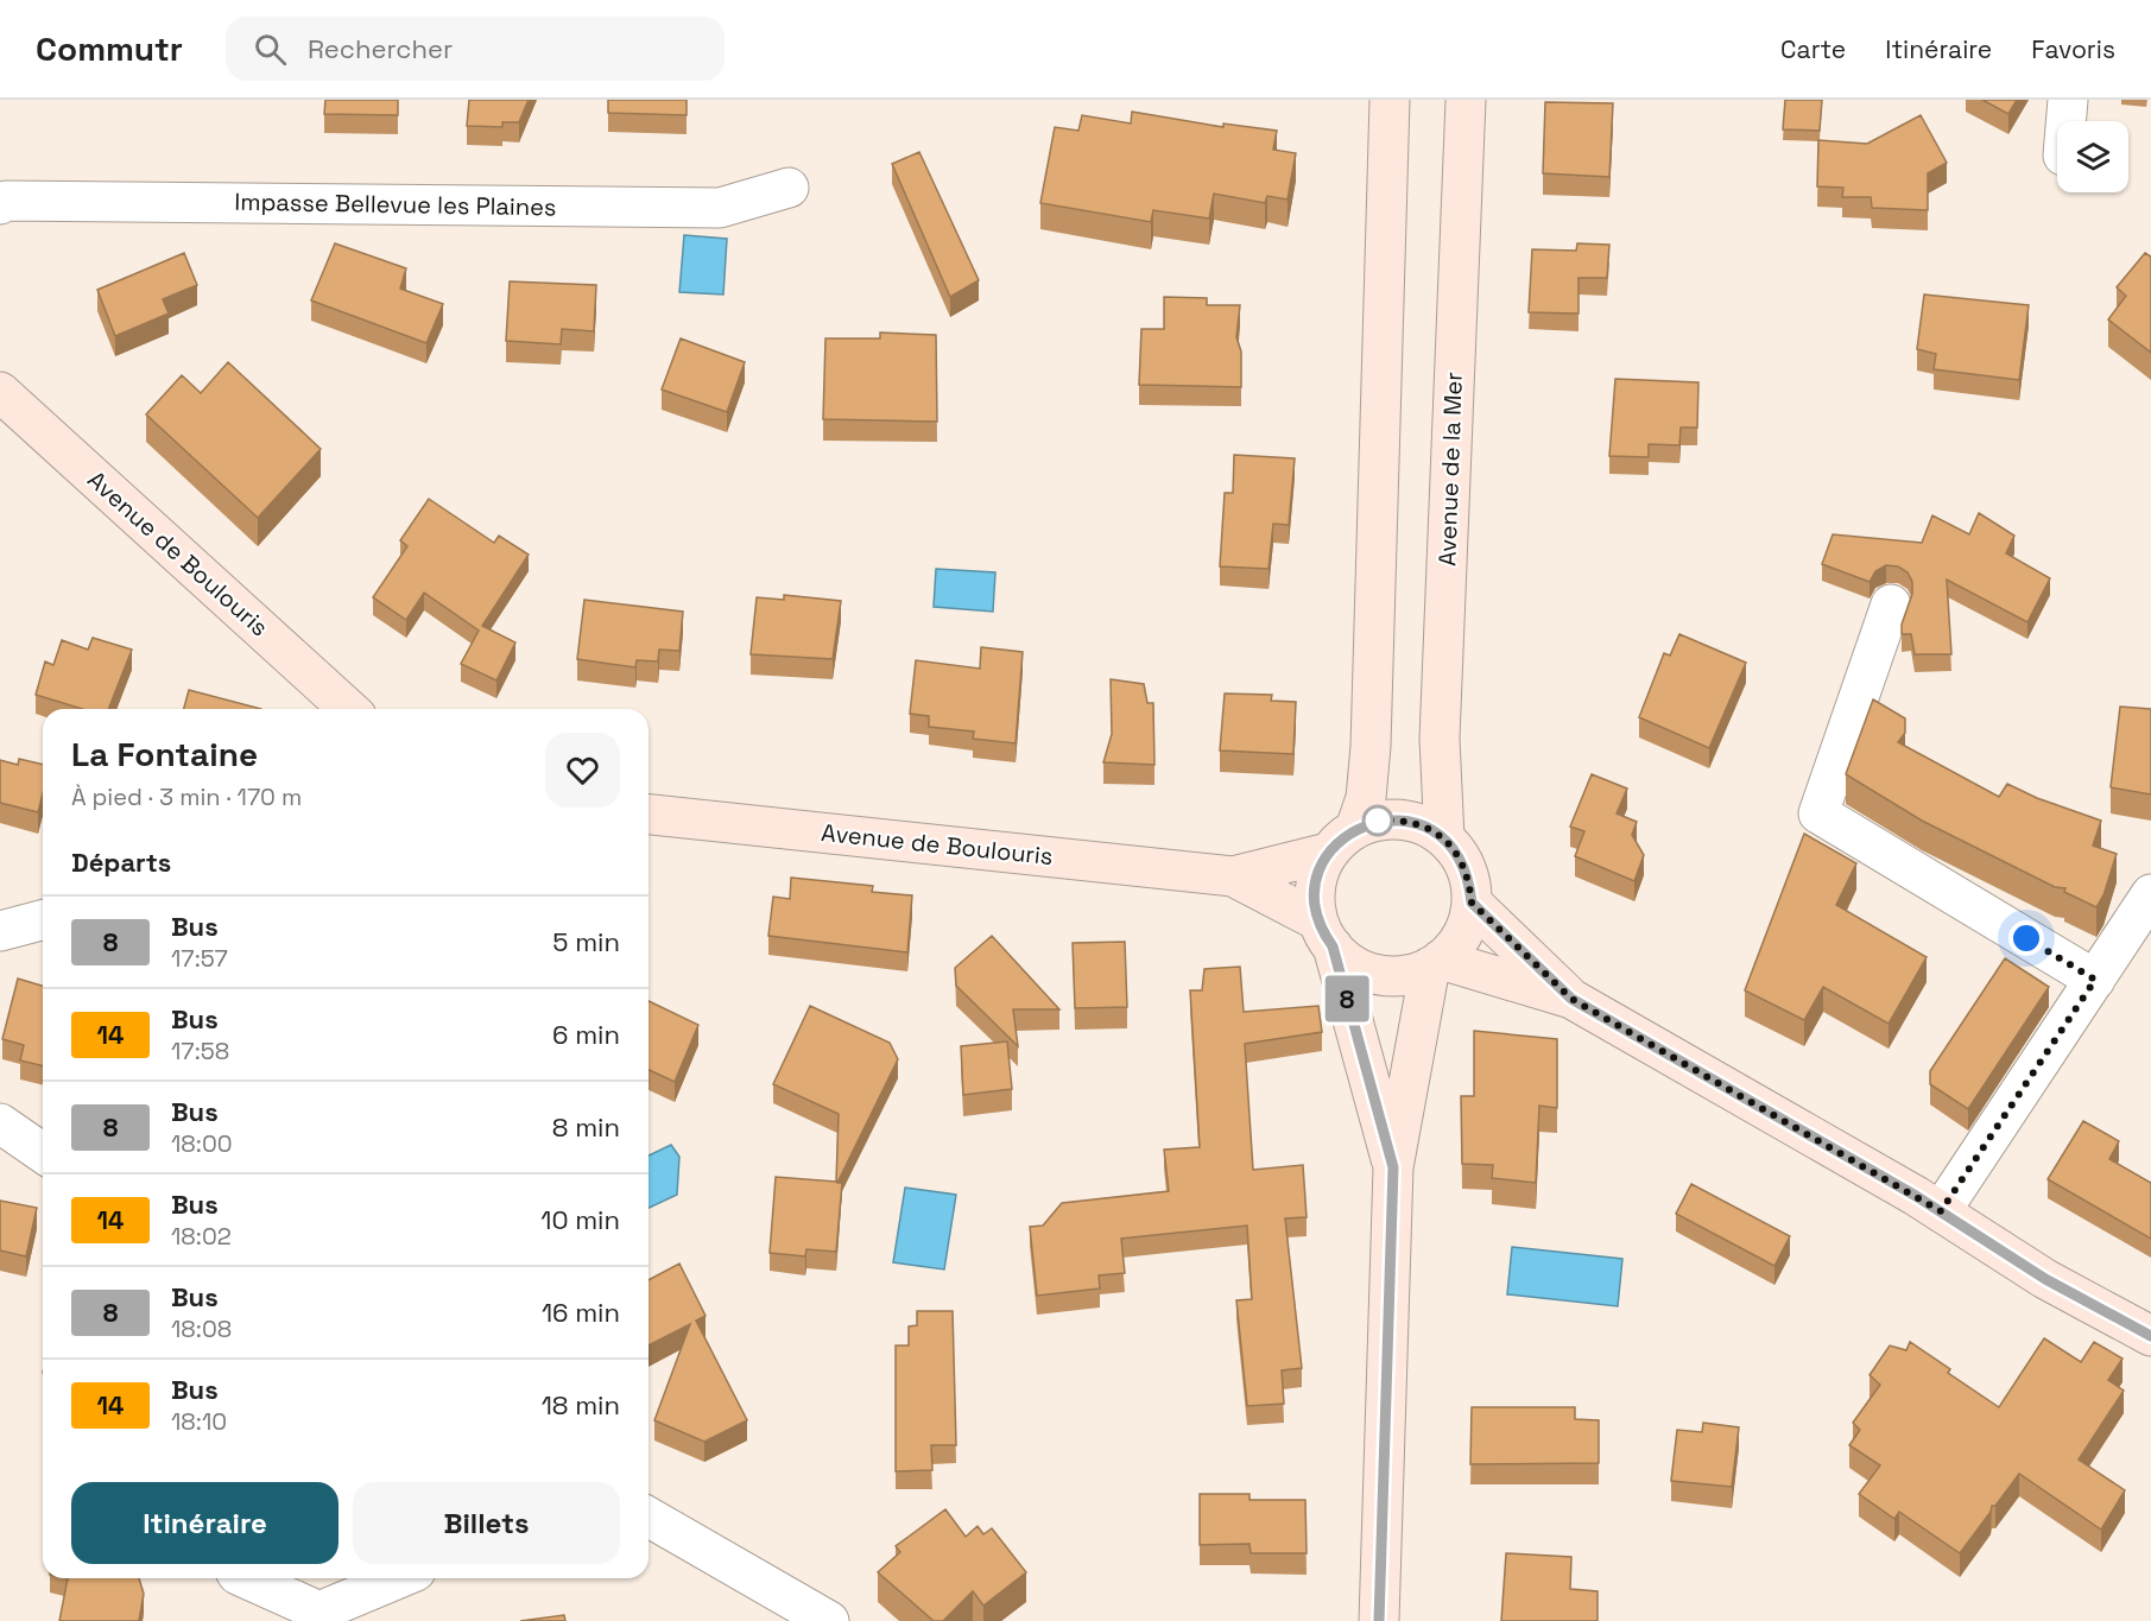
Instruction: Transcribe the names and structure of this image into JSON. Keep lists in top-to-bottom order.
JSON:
{
  "streets": {
    "street": ["Impasse Bellevue les Plaines", "Avenue de la Mer", "Avenue de Boulouris"]
  },
  "crossings": [
    ["Avenue de la Mer", "Avenue de Boulouris"]
  ],
  "lines": ["bus line 8"],
  "page": {
    "header": "Commutr",
    "search": "Rechercher",
    "nav": ["Carte", "Itinéraire", "Favoris"],
    "on_map": "8",
    "heading": [
      ["La Fontaine", "À pied · 3 min · 170 m"],
      "Départs"
    ],
    "list": [
      {
        "mark": "8",
        "name": "Bus",
        "note": "17:57",
        "value": "5 min"
      },
      {
        "mark": "14",
        "name": "Bus",
        "note": "17:58",
        "value": "6 min"
      },
      {
        "mark": "8",
        "name": "Bus",
        "note": "18:00",
        "value": "8 min"
      },
      {
        "mark": "14",
        "name": "Bus",
        "note": "18:02",
        "value": "10 min"
      },
      {
        "mark": "8",
        "name": "Bus",
        "note": "18:08",
        "value": "16 min"
      },
      {
        "mark": "14",
        "name": "Bus",
        "note": "18:10",
        "value": "18 min"
      }
    ],
    "buttons": ["Itinéraire", "Billets"]
  }
}
